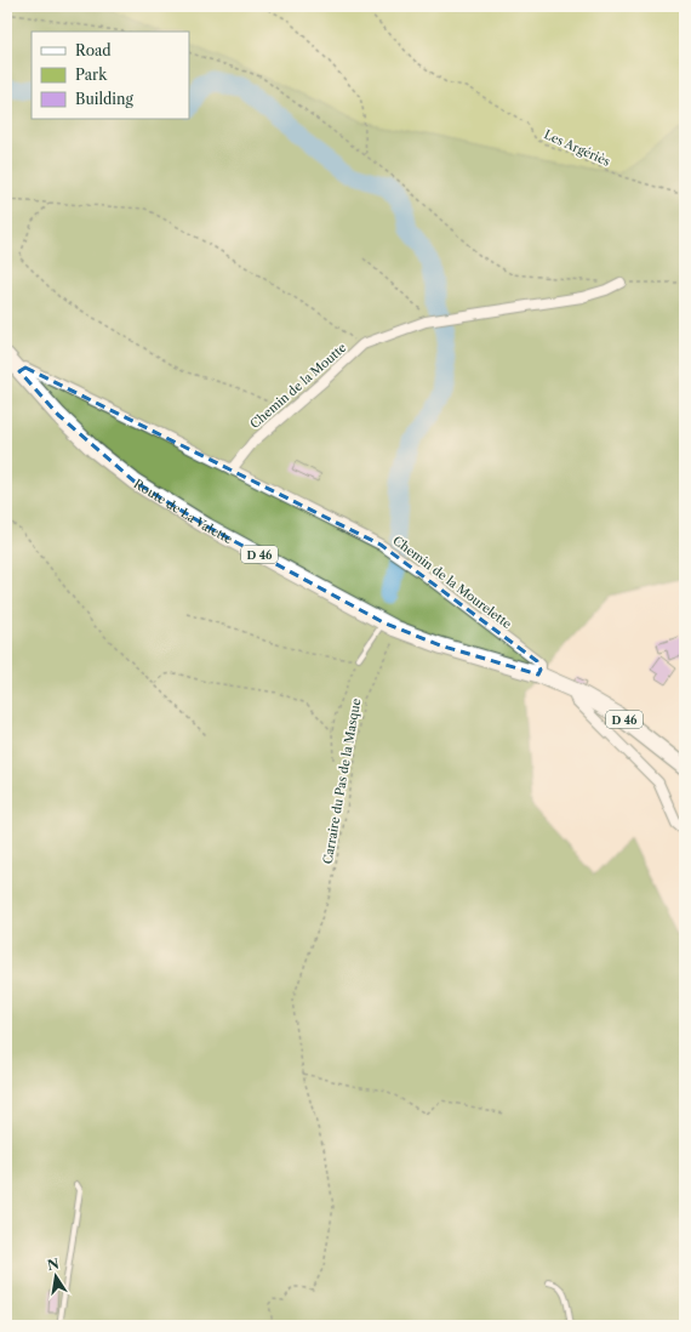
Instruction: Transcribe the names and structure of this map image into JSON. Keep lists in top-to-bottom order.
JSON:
{
  "streets": {
    "main road": ["Route de La Valette", "D 46"],
    "street": ["Chemin de la Moutte", "Chemin de la Mourelette"],
    "path": ["Les Argériès", "Carraire du Pas de la Masque"]
  },
  "crossings": [
    ["Chemin de la Moutte", "Chemin de la Mourelette"],
    ["Route de La Valette", "D 46"],
    ["Route de La Valette", "Chemin de la Mourelette"],
    ["Route de La Valette", "Carraire du Pas de la Masque"]
  ],
  "legend": ["Road", "Park", "Building"],
  "north": "top"
}
